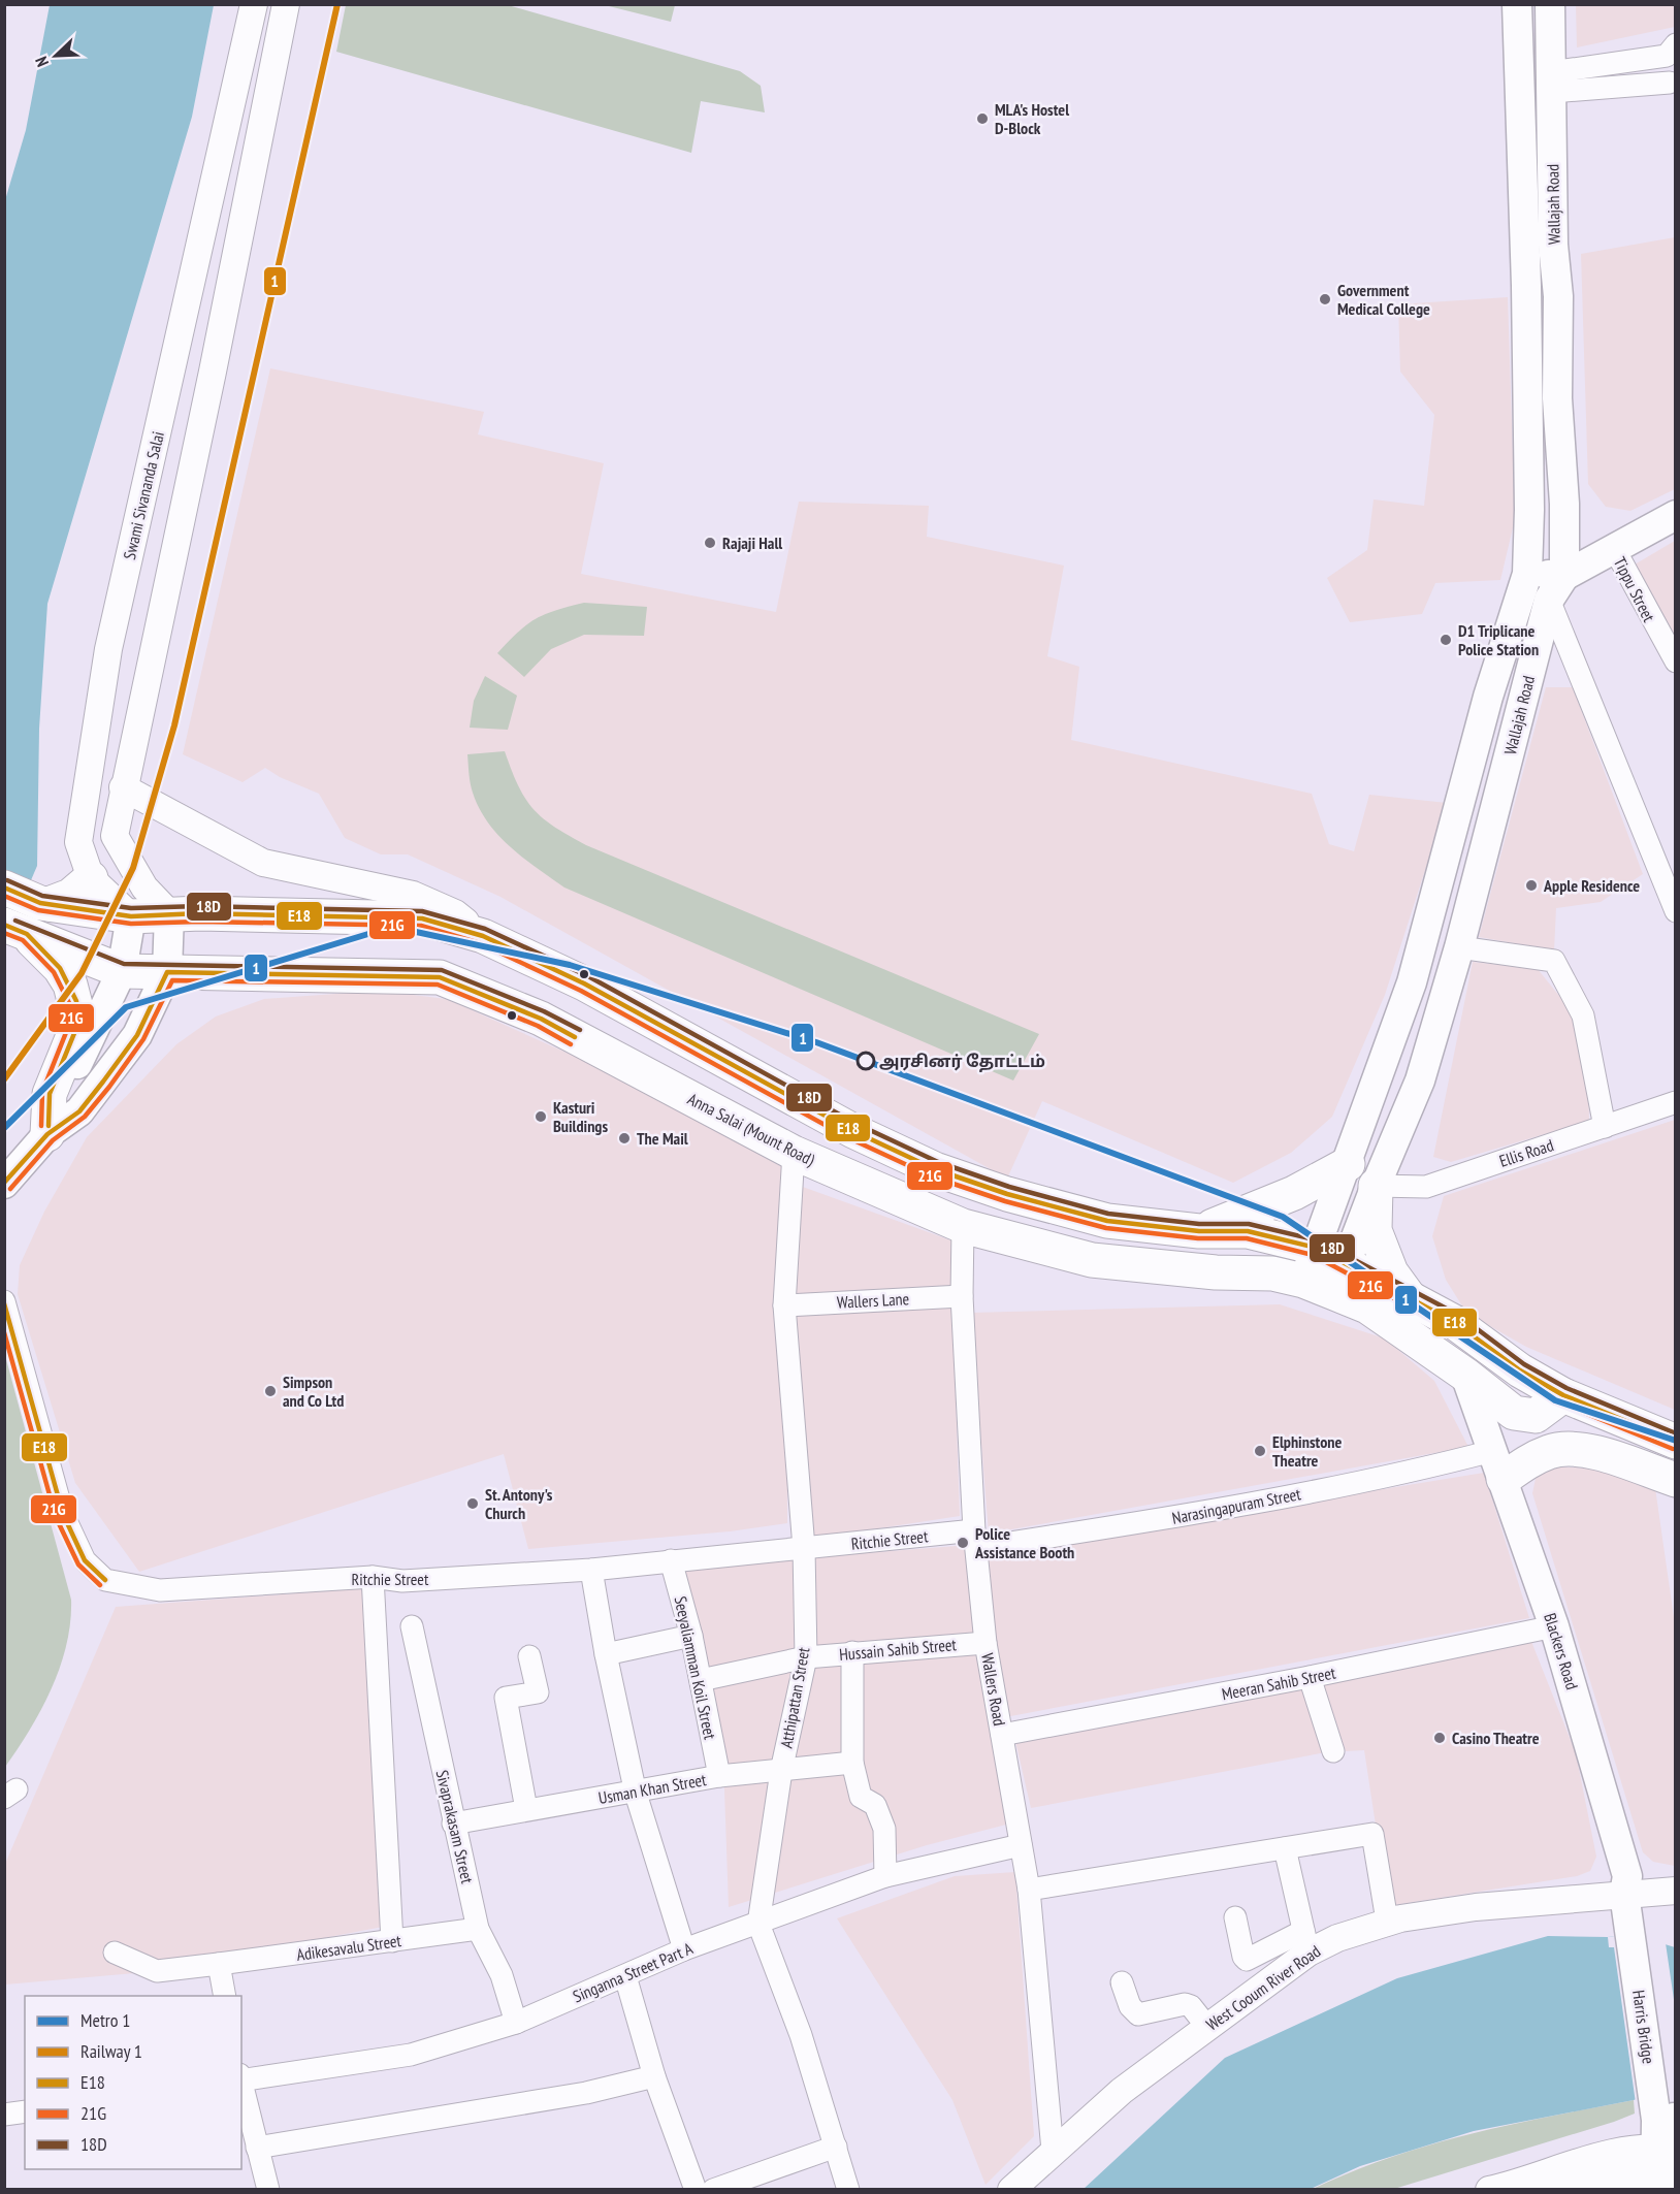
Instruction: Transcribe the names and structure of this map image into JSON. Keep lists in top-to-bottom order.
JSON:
{
  "streets": {
    "main road": [
      "Wallajah Road",
      "Anna Salai (Mount Road)",
      "Blackers Road",
      "Harris Bridge"
    ],
    "street": [
      "Swami Sivananda Salai",
      "Tippu Street",
      "Ellis Road",
      "Wallers Lane",
      "Narasingapuram Street",
      "Ritchie Street",
      "Hussain Sahib Street",
      "Seeyaliamman Koil Street",
      "Meeran Sahib Street",
      "Wallers Road",
      "Atthipattan Street",
      "Usman Khan Street",
      "Sivaprakasam Street",
      "Adikesavalu Street",
      "Singanna Street Part A",
      "West Cooum River Road"
    ]
  },
  "crossings": [
    ["Wallajah Road", "Anna Salai (Mount Road)"],
    ["Wallajah Road", "Ellis Road"],
    ["Swami Sivananda Salai", "Anna Salai (Mount Road)"],
    ["Anna Salai (Mount Road)", "Blackers Road"],
    ["Anna Salai (Mount Road)", "Wallers Road"],
    ["Anna Salai (Mount Road)", "Atthipattan Street"],
    ["Wallers Lane", "Wallers Road"],
    ["Wallers Lane", "Atthipattan Street"],
    ["Narasingapuram Street", "Ritchie Street"],
    ["Narasingapuram Street", "Blackers Road"],
    ["Narasingapuram Street", "Wallers Road"],
    ["Ritchie Street", "Seeyaliamman Koil Street"],
    ["Ritchie Street", "Wallers Road"],
    ["Ritchie Street", "Atthipattan Street"],
    ["Hussain Sahib Street", "Seeyaliamman Koil Street"],
    ["Hussain Sahib Street", "Wallers Road"],
    ["Hussain Sahib Street", "Atthipattan Street"],
    ["Blackers Road", "Meeran Sahib Street"],
    ["Blackers Road", "West Cooum River Road"],
    ["Blackers Road", "Harris Bridge"],
    ["Seeyaliamman Koil Street", "Usman Khan Street"],
    ["Meeran Sahib Street", "Wallers Road"],
    ["Wallers Road", "Singanna Street Part A"],
    ["Wallers Road", "West Cooum River Road"],
    ["Atthipattan Street", "Usman Khan Street"],
    ["Atthipattan Street", "Singanna Street Part A"],
    ["Usman Khan Street", "Sivaprakasam Street"],
    ["Sivaprakasam Street", "Adikesavalu Street"],
    ["Sivaprakasam Street", "Singanna Street Part A"]
  ],
  "places": [
    "MLA's Hostel D-Block",
    "Government Medical College",
    "Rajaji Hall",
    "D1 Triplicane Police Station",
    "Apple Residence",
    "அரசினர் தோட்டம்",
    "Kasturi Buildings",
    "The Mail",
    "Simpson and Co Ltd",
    "Elphinstone Theatre",
    "St. Antony's Church",
    "Police Assistance Booth",
    "Casino Theatre"
  ],
  "lines": [
    "rail line 1",
    "transit line 18D",
    "transit line E18",
    "transit line 21G",
    "metro line 1"
  ],
  "legend": [
    "Metro 1",
    "Railway 1",
    "E18",
    "21G",
    "18D"
  ],
  "north": "bottom left"
}
